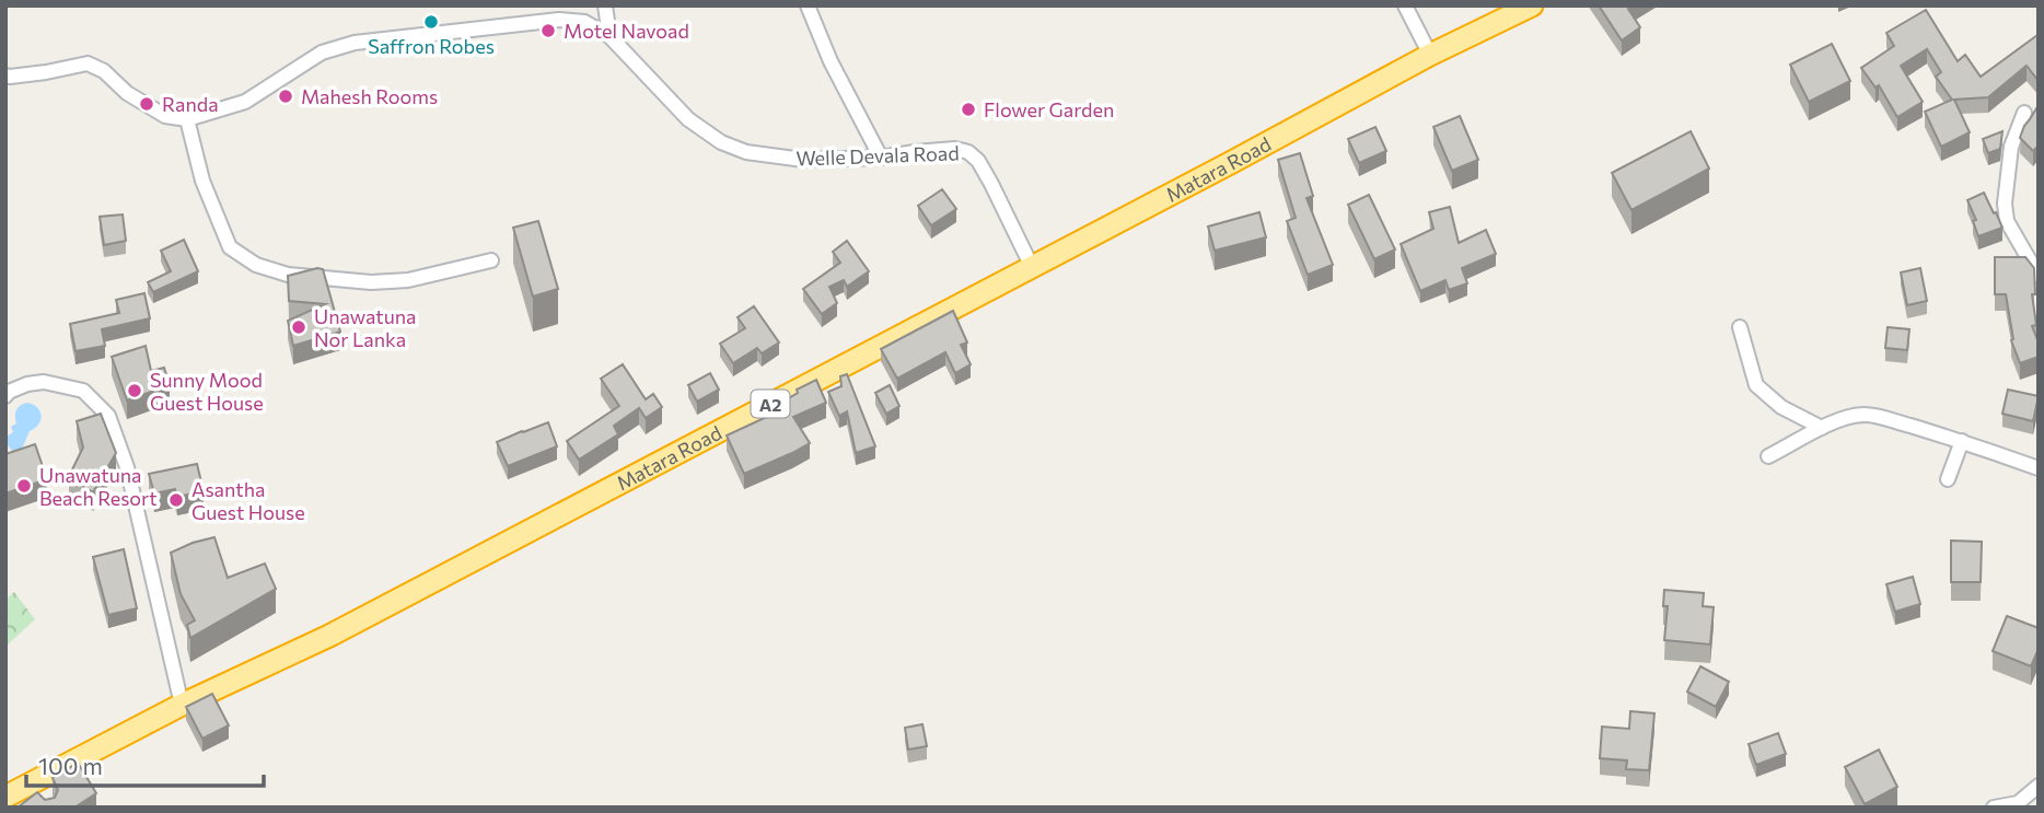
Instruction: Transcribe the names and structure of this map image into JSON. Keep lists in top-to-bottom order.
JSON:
{
  "streets": {
    "highway": ["Matara Road", "A2"],
    "street": ["Welle Devala Road"]
  },
  "crossings": [
    ["Welle Devala Road", "Matara Road"]
  ],
  "places": [
    "Saffron Robes",
    "Motel Navoad",
    "Mahesh Rooms",
    "Randa",
    "Flower Garden",
    "Unawatuna Nor Lanka",
    "Sunny Mood Guest House",
    "Unawatuna Beach Resort",
    "Asantha Guest House"
  ],
  "scale_bar": "100 m"
}
